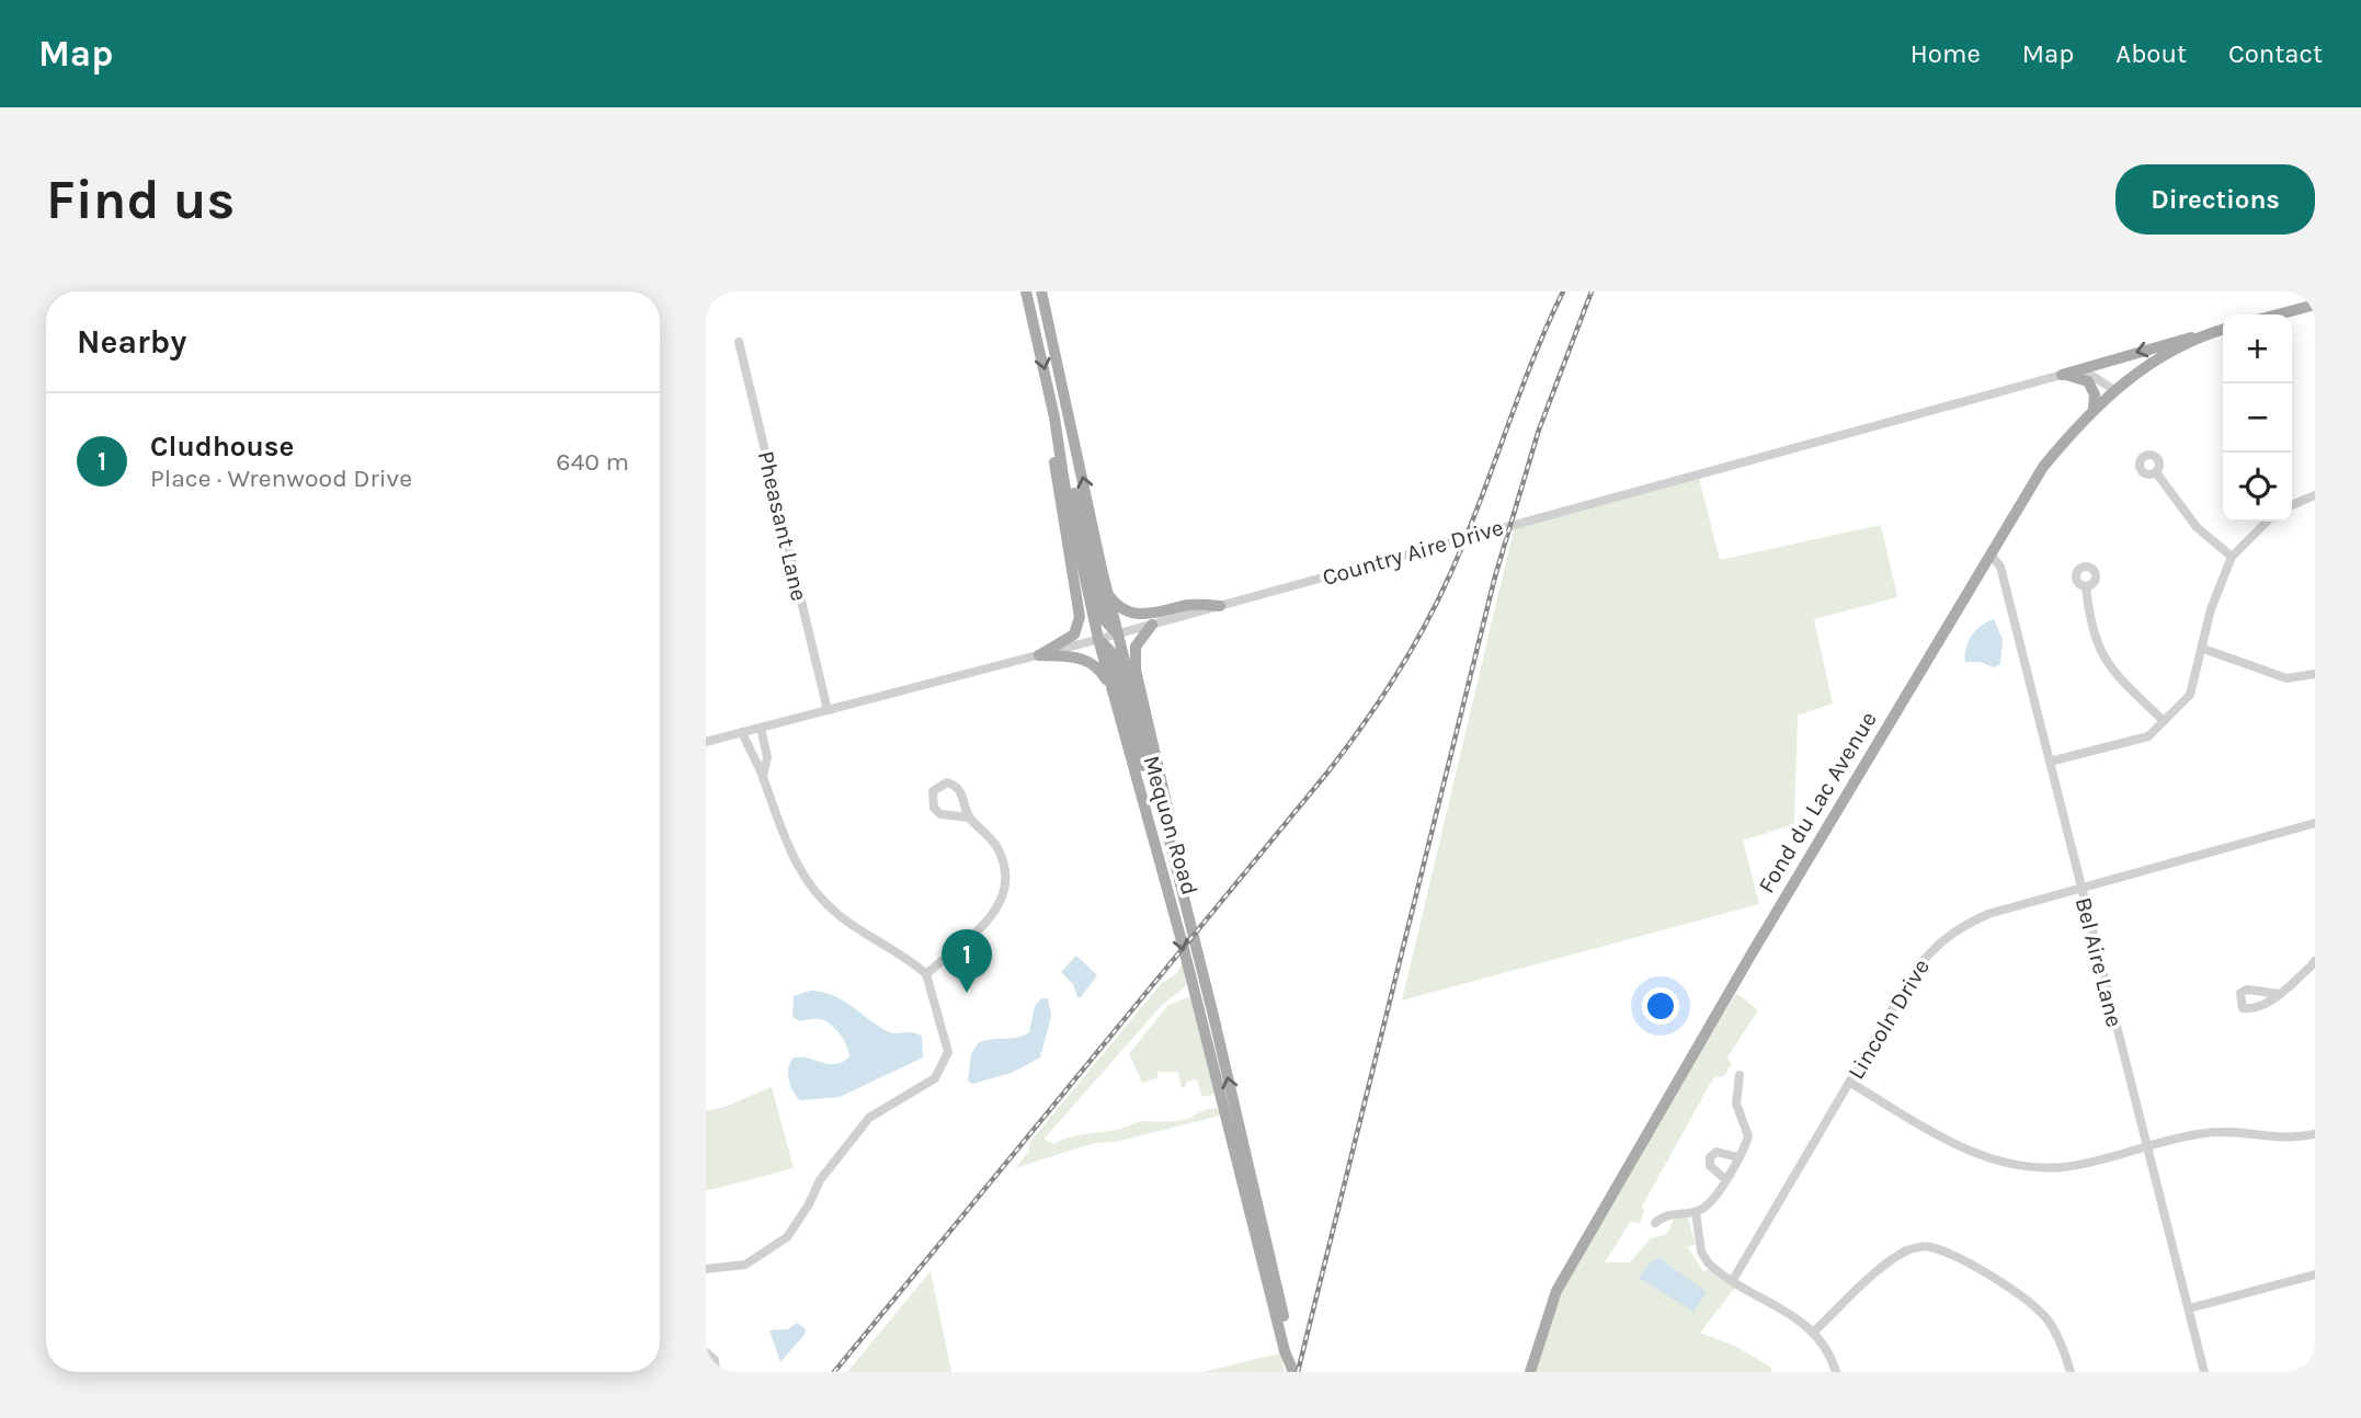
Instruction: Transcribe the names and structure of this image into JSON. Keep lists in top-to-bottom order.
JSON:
{
  "streets": {
    "main road": ["Fond du Lac Avenue", "Mequon Road"],
    "street": [
      "Pheasant Lane",
      "Country Aire Drive",
      "Bel Aire Lane",
      "Lincoln Drive"
    ]
  },
  "crossings": [
    ["Pheasant Lane", "Country Aire Drive"],
    ["Country Aire Drive", "Fond du Lac Avenue"],
    ["Country Aire Drive", "Mequon Road"],
    ["Fond du Lac Avenue", "Bel Aire Lane"],
    ["Bel Aire Lane", "Lincoln Drive"]
  ],
  "page": {
    "header": "Map",
    "nav": [
      "Home",
      "Map",
      "About",
      "Contact"
    ],
    "buttons": "Directions",
    "title": "Find us",
    "heading": "Nearby",
    "map_buttons": ["+", "−"],
    "list": [
      {
        "mark": "1",
        "name": "Cludhouse",
        "note": "Place · Wrenwood Drive",
        "value": "640 m"
      }
    ],
    "pins": "1"
  }
}
